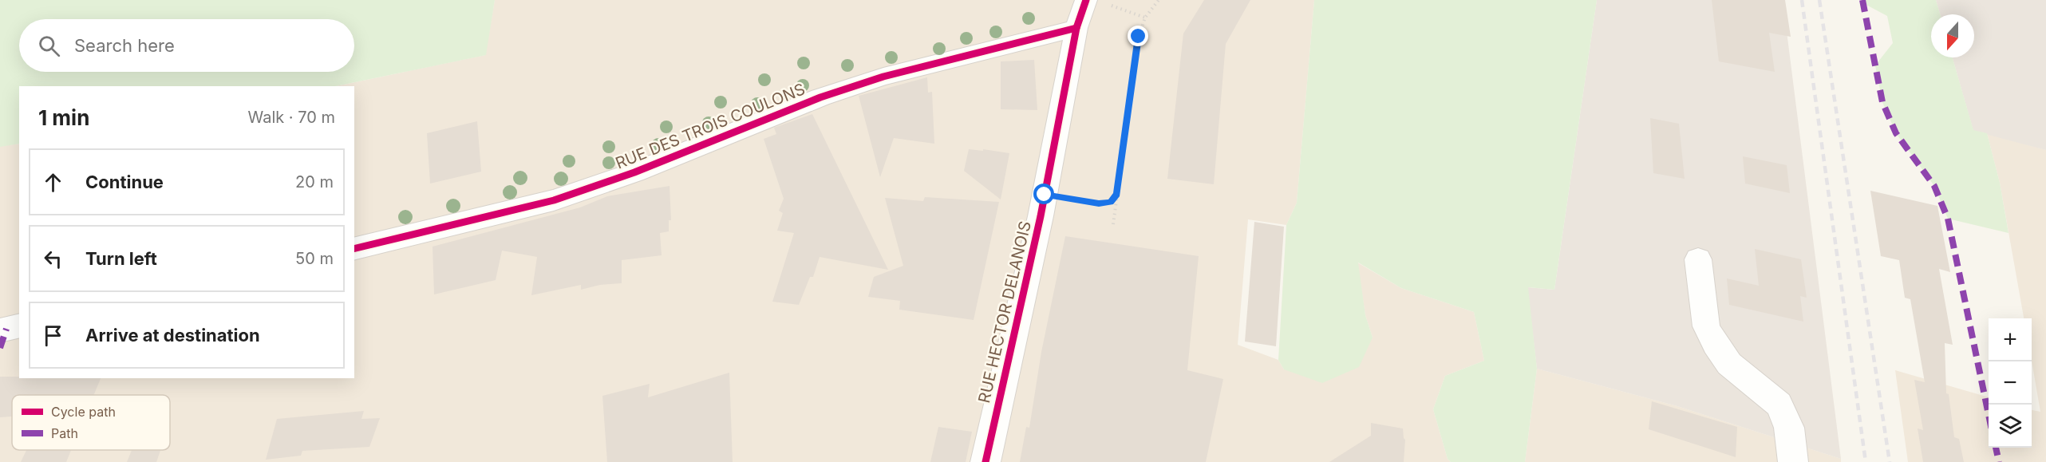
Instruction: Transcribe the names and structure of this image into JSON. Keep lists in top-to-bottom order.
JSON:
{
  "streets": {
    "street": ["RUE DES TROIS COULONS", "RUE HECTOR DELANOIS"]
  },
  "crossings": [
    ["RUE DES TROIS COULONS", "RUE HECTOR DELANOIS"]
  ],
  "legend": ["Cycle path", "Path"],
  "north": "bottom",
  "page": {
    "search": "Search here",
    "heading": ["1 min", "Walk · 70 m"],
    "list": [
      ["Continue", "20 m"],
      ["Turn left", "50 m"],
      "Arrive at destination"
    ],
    "map_buttons": ["+", "−"]
  }
}
